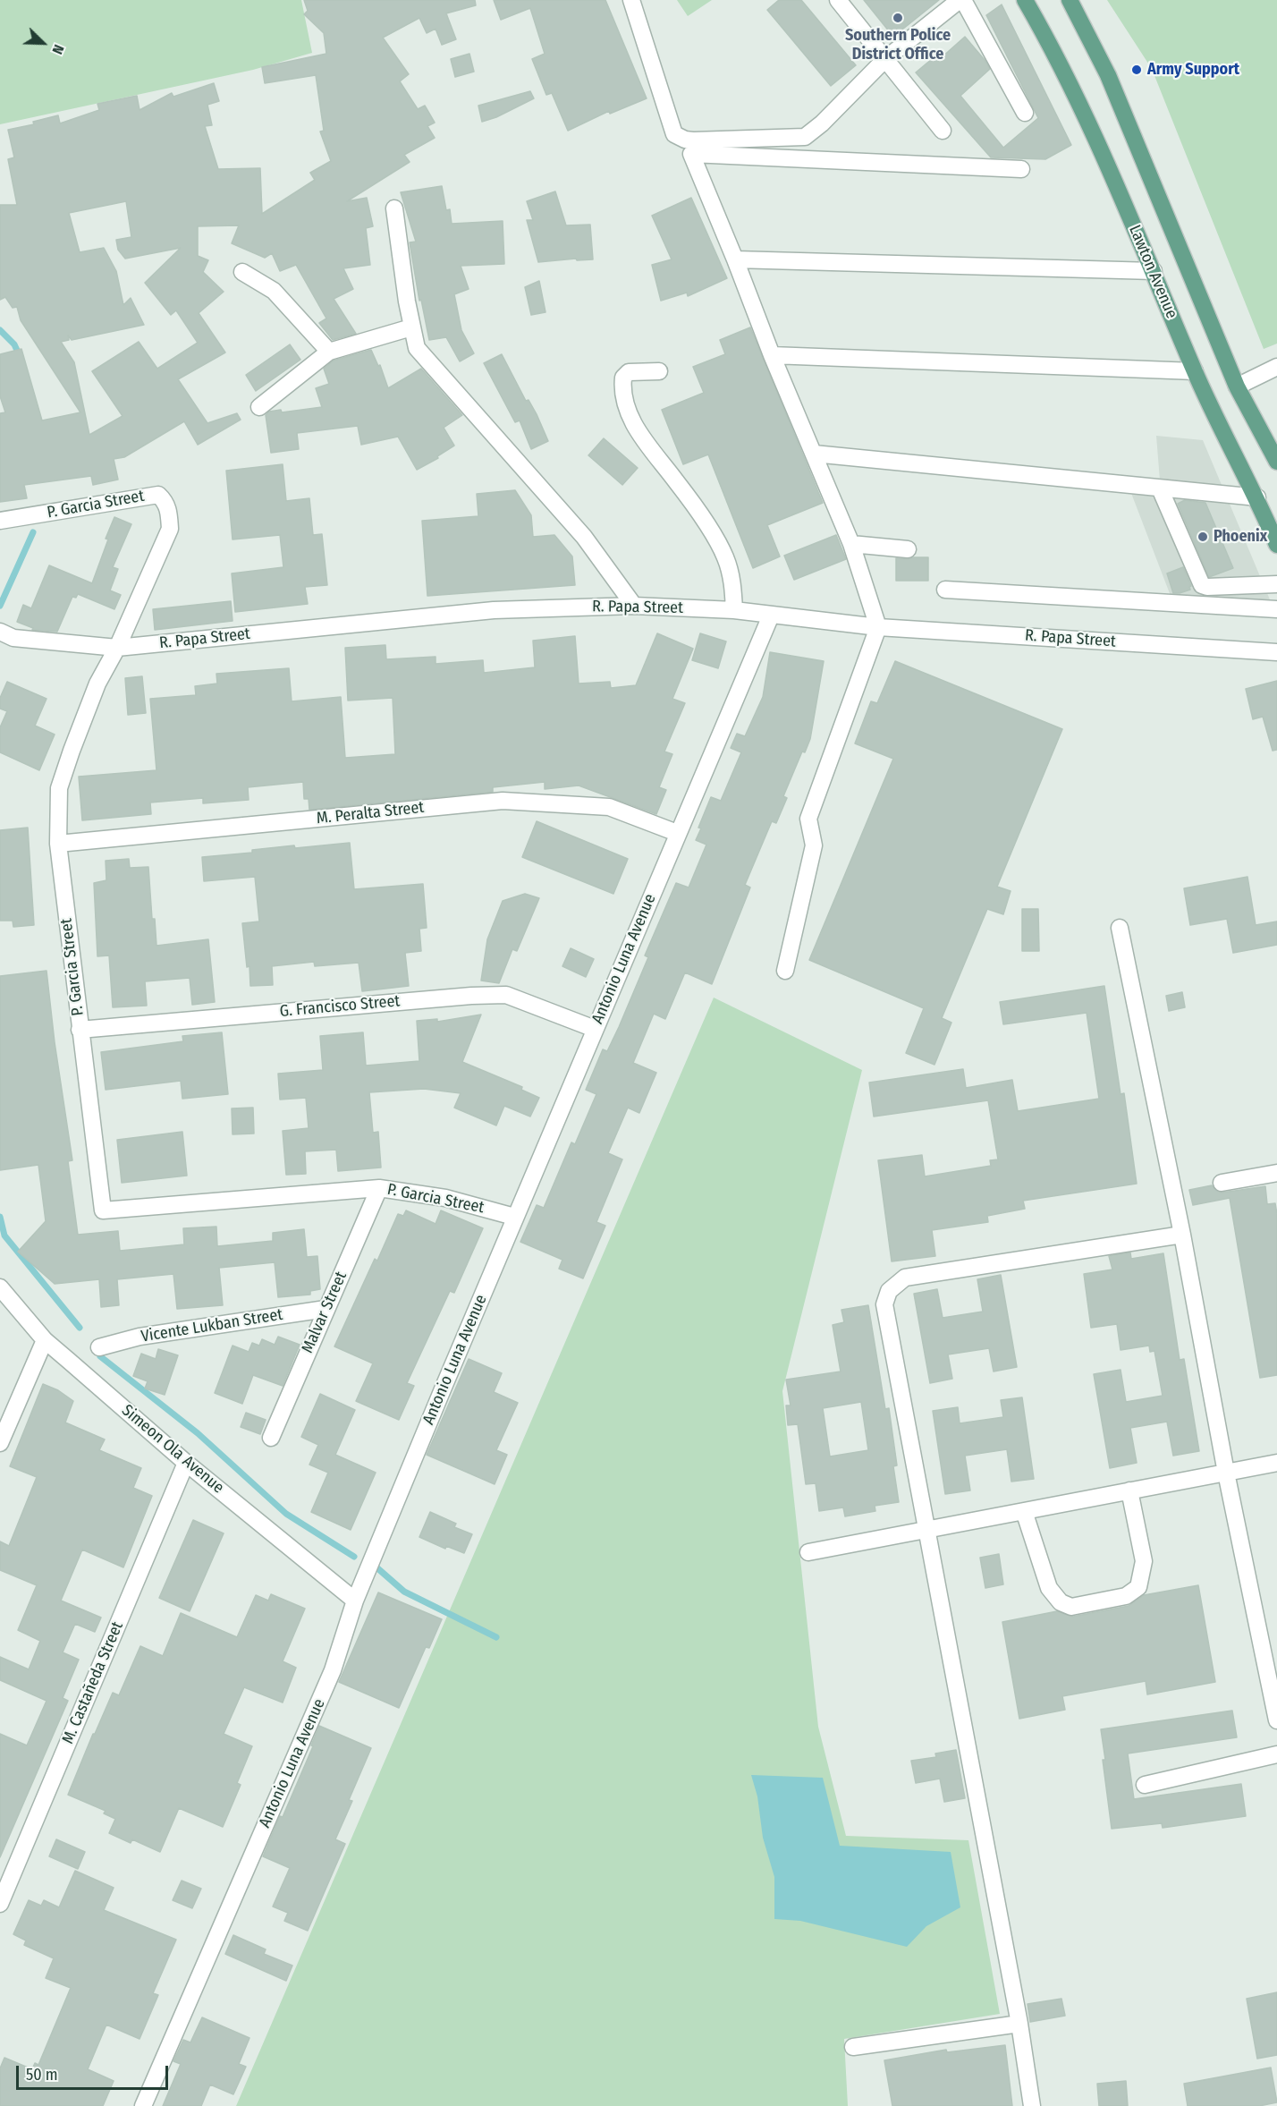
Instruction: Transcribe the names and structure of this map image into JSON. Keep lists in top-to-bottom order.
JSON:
{
  "streets": {
    "main road": ["Lawton Avenue"],
    "street": [
      "P. Garcia Street",
      "R. Papa Street",
      "M. Peralta Street",
      "Antonio Luna Avenue",
      "G. Francisco Street",
      "Malvar Street",
      "Vicente Lukban Street",
      "Simeon Ola Avenue",
      "M. Castañeda Street"
    ]
  },
  "crossings": [
    ["P. Garcia Street", "R. Papa Street"],
    ["P. Garcia Street", "M. Peralta Street"],
    ["P. Garcia Street", "Antonio Luna Avenue"],
    ["P. Garcia Street", "G. Francisco Street"],
    ["P. Garcia Street", "Malvar Street"],
    ["R. Papa Street", "Antonio Luna Avenue"],
    ["M. Peralta Street", "Antonio Luna Avenue"],
    ["Antonio Luna Avenue", "G. Francisco Street"],
    ["Antonio Luna Avenue", "Simeon Ola Avenue"],
    ["Malvar Street", "Vicente Lukban Street"],
    ["Simeon Ola Avenue", "M. Castañeda Street"]
  ],
  "places": ["Southern Police District Office", "Army Support", "Phoenix"],
  "scale_bar": "50 m",
  "north": "bottom right"
}
